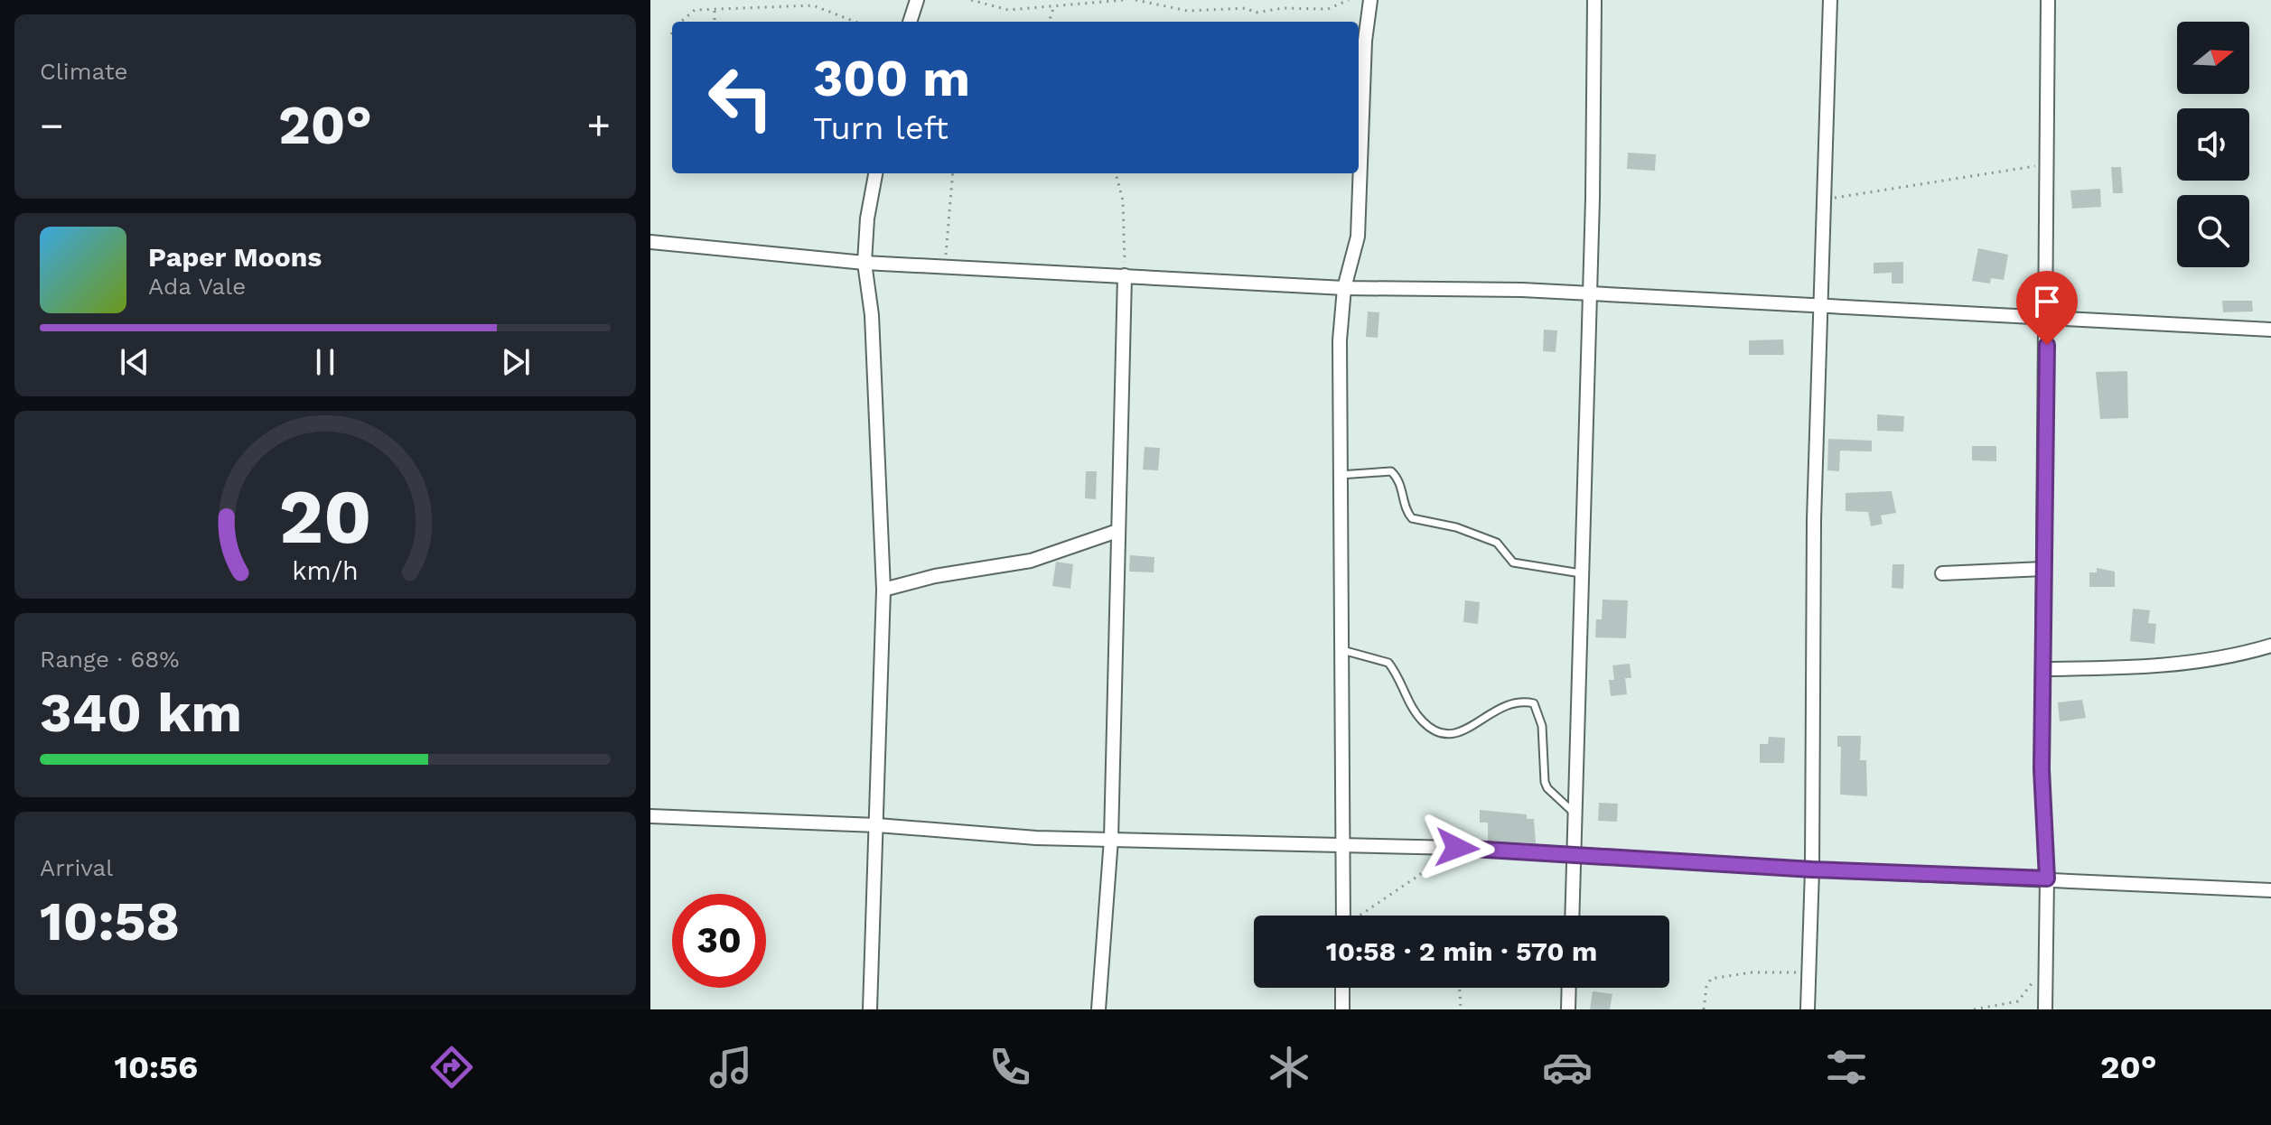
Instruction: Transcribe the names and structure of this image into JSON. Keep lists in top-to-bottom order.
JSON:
{
  "north": "right",
  "page": {
    "tile": [
      "Climate",
      ["Range · 68%", "340 km"],
      ["Arrival", "10:58"]
    ],
    "turn": ["300 m", "Turn left"],
    "heat": ["−", "20°", "+"],
    "song": ["Paper Moons", "Ada Vale"],
    "limit": "30",
    "trip": "10:58 · 2 min · 570 m",
    "tabs": ["10:56", "20°"],
    "gauge": ["20", "km/h"]
  }
}
